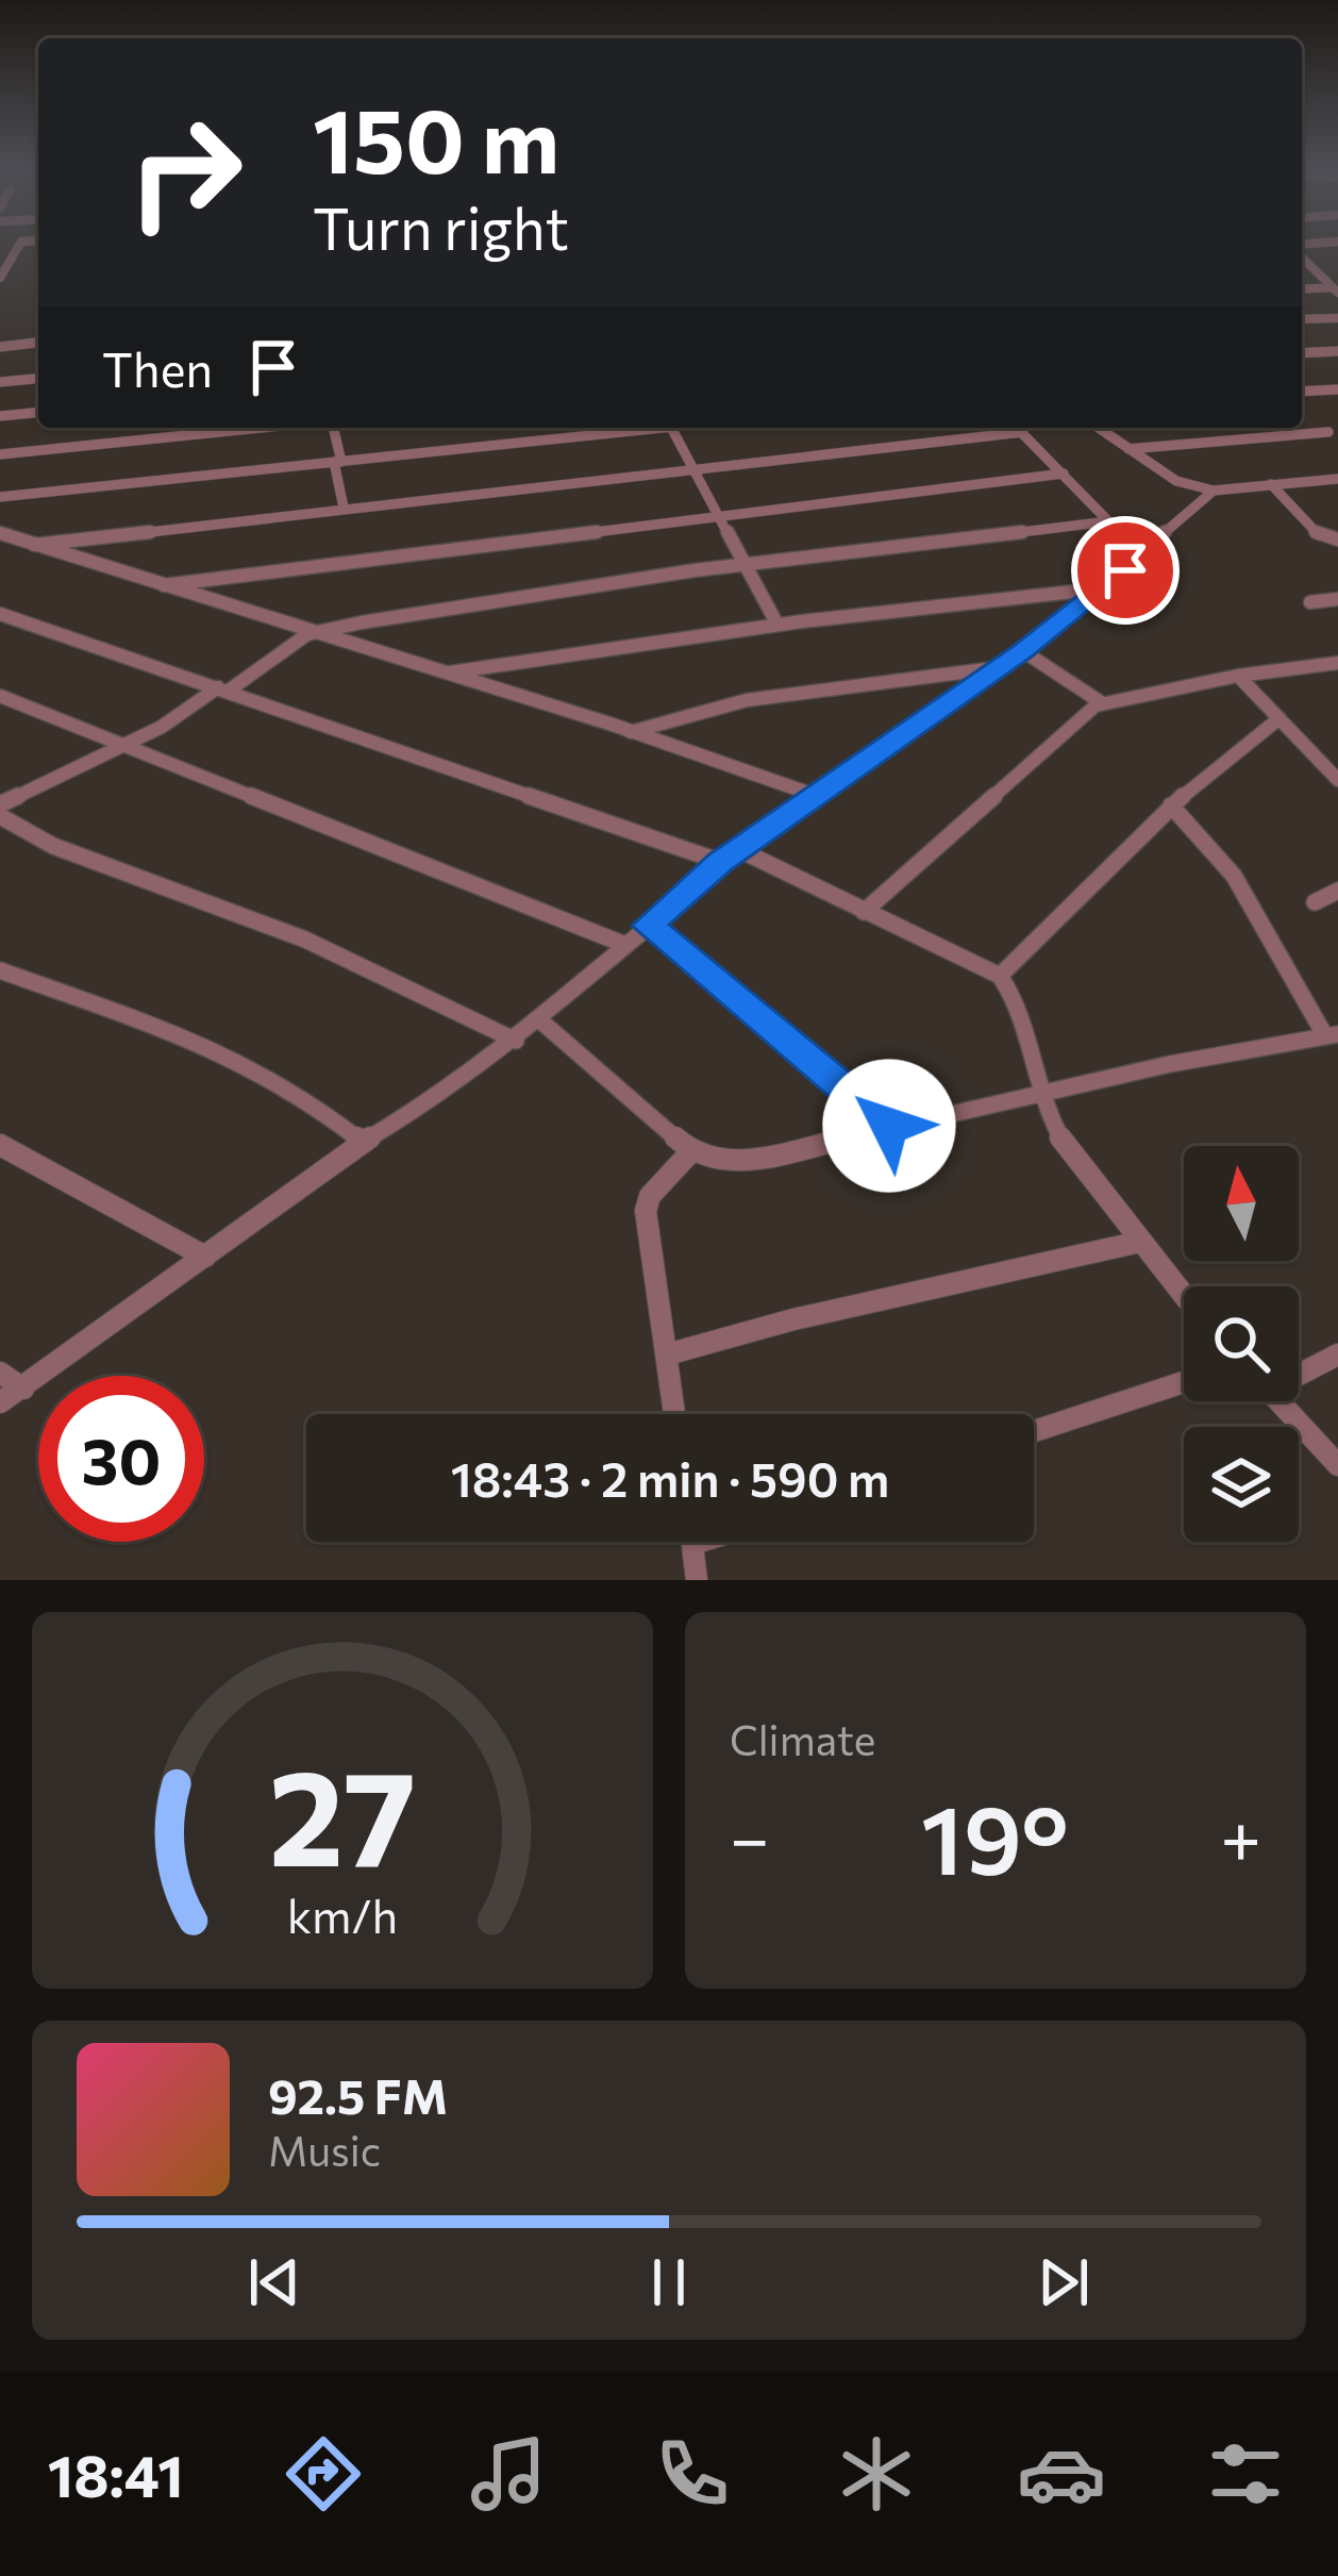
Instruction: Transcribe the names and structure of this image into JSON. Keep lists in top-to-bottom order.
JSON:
{
  "north": "top",
  "page": {
    "turn": ["150 m", "Turn right"],
    "then": "Then",
    "limit": "30",
    "trip": "18:43 · 2 min · 590 m",
    "tile": "Climate",
    "heat": ["−", "19°", "+"],
    "song": ["92.5 FM", "Music"],
    "tabs": "18:41",
    "gauge": ["27", "km/h"]
  }
}
